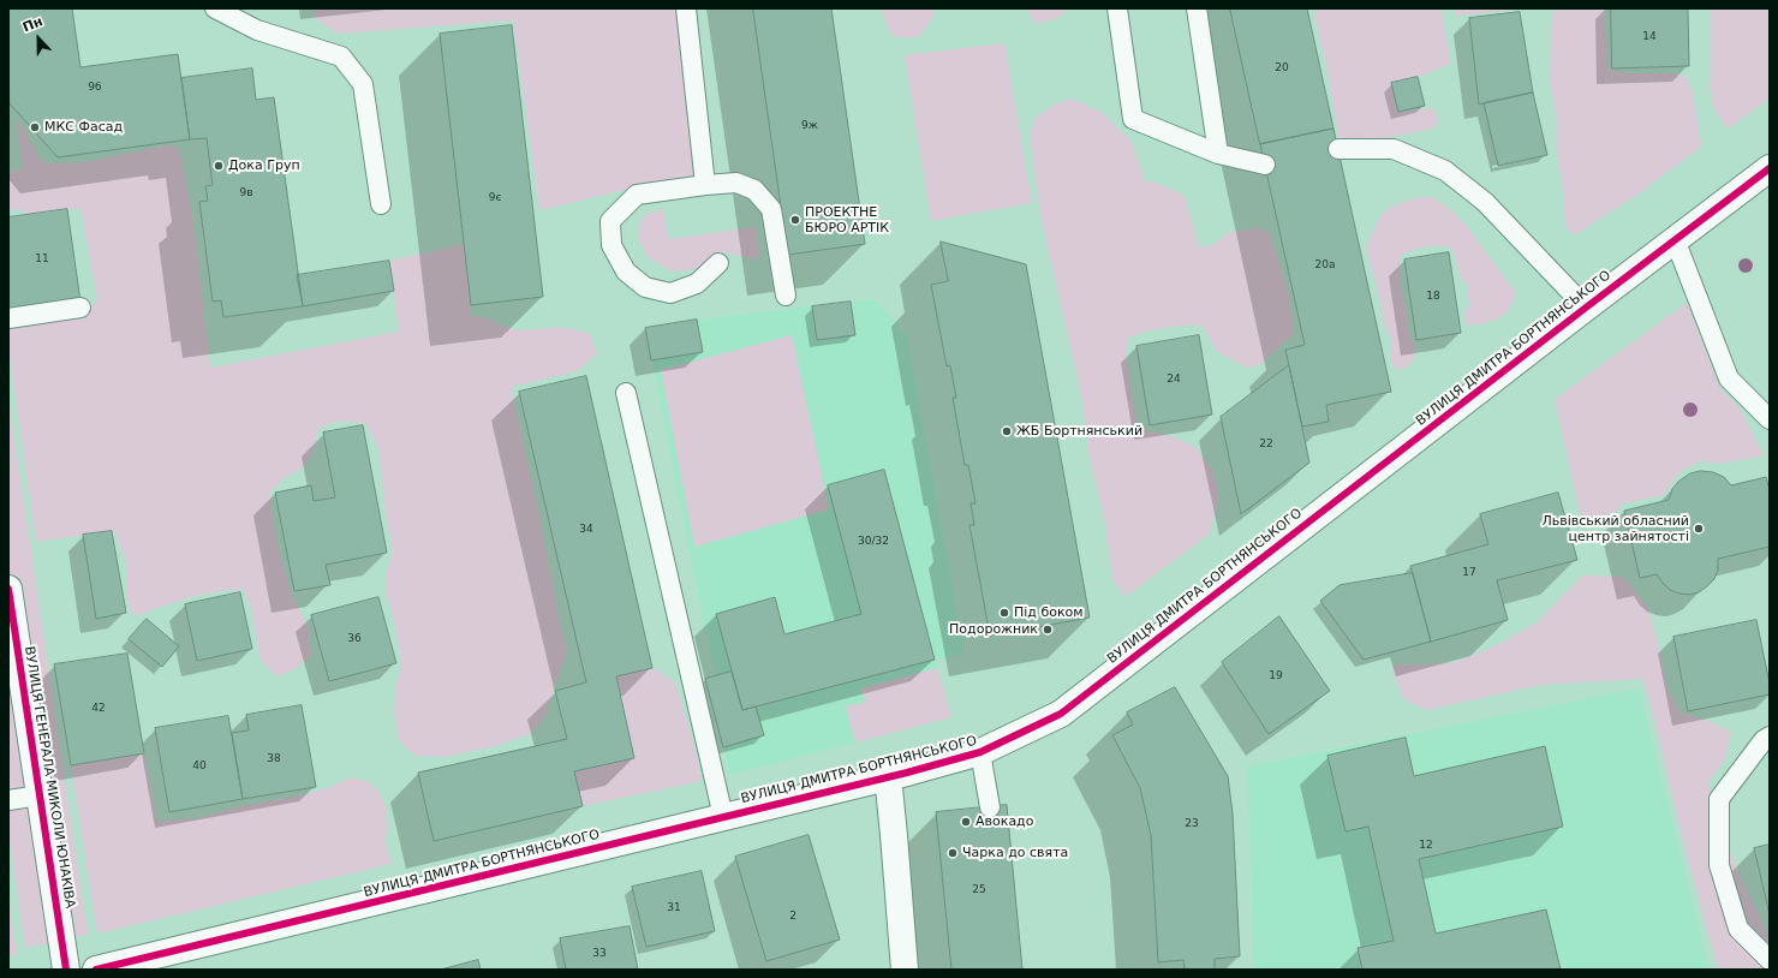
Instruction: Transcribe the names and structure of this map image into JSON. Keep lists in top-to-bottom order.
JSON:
{
  "streets": {
    "street": ["ВУЛИЦЯ ДМИТРА БОРТНЯНСЬКОГО", "ВУЛИЦЯ ГЕНЕРАЛА МИКОЛИ ЮНАКІВА"]
  },
  "places": [
    "МКС Фасад",
    "Дока Груп",
    "ПРОЕКТНЕ БЮРО АРТІК",
    "ЖБ Бортнянський",
    "Львівський обласний центр зайнятості",
    "Під боком",
    "Подорожник",
    "Авокадо",
    "Чарка до свята"
  ],
  "house_numbers": [
    "14",
    "20",
    "9б",
    "9ж",
    "9в",
    "9є",
    "11",
    "20а",
    "18",
    "24",
    "22",
    "34",
    "30/32",
    "17",
    "36",
    "19",
    "42",
    "38",
    "40",
    "23",
    "12",
    "25",
    "31",
    "2",
    "33"
  ],
  "north": "top"
}
